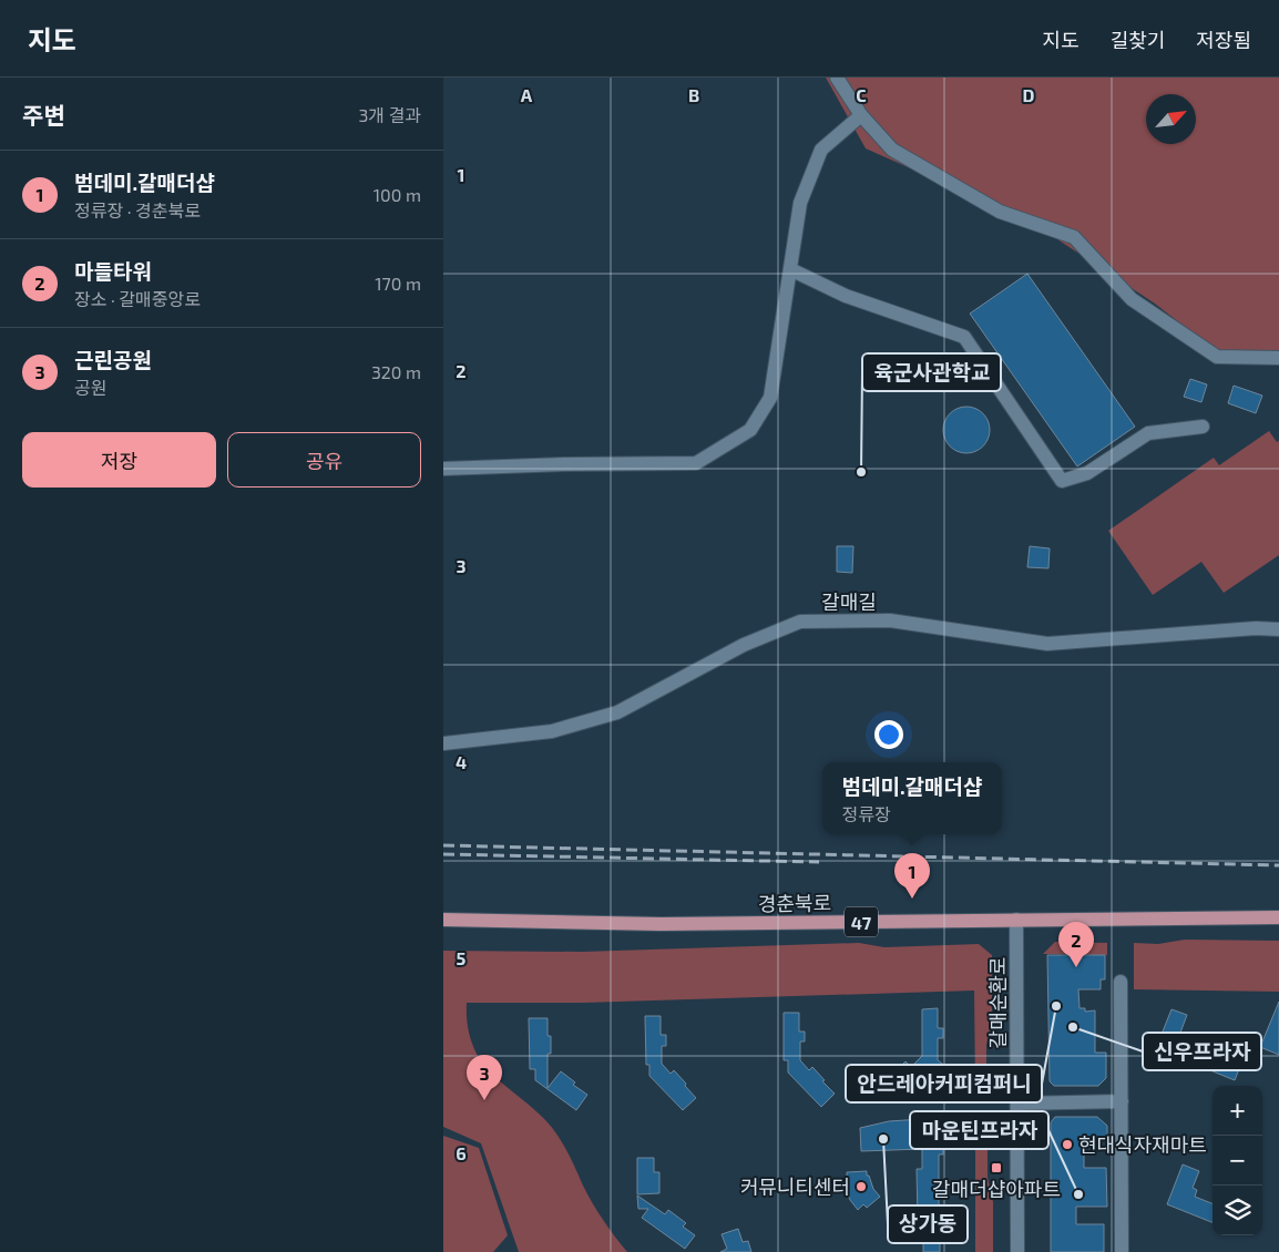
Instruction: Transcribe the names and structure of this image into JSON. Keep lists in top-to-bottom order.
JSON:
{
  "streets": {
    "main road": ["경춘북로", "47"],
    "street": ["갈매길", "갈매순환로"]
  },
  "crossings": [
    ["경춘북로", "갈매순환로"]
  ],
  "places": {
    "other": [
      "육군사관학교",
      "안드레아커피컴퍼니",
      "신우프라자",
      "상가동",
      "현대식자재마트",
      "커뮤니티센터",
      "마운틴프라자"
    ],
    "transit": ["갈매더샵아파트"]
  },
  "north": "top right",
  "page": {
    "header": "지도",
    "nav": ["지도", "길찾기", "저장됨"],
    "heading": ["주변", "3개 결과"],
    "list": [
      {
        "mark": "1",
        "name": "범데미.갈매더샵",
        "note": "정류장 · 경춘북로",
        "value": "100 m"
      },
      {
        "mark": "2",
        "name": "마들타워",
        "note": "장소 · 갈매중앙로",
        "value": "170 m"
      },
      {
        "mark": "3",
        "name": "근린공원",
        "note": "공원",
        "value": "320 m"
      }
    ],
    "buttons": ["저장", "공유"],
    "popup": ["범데미.갈매더샵", "정류장"],
    "pins": ["1", "2", "3"],
    "map_buttons": ["+", "−"]
  },
  "grid": {
    "columns": [
      "A",
      "B",
      "C",
      "D"
    ],
    "rows": [
      "1",
      "2",
      "3",
      "4",
      "5",
      "6"
    ]
  }
}
